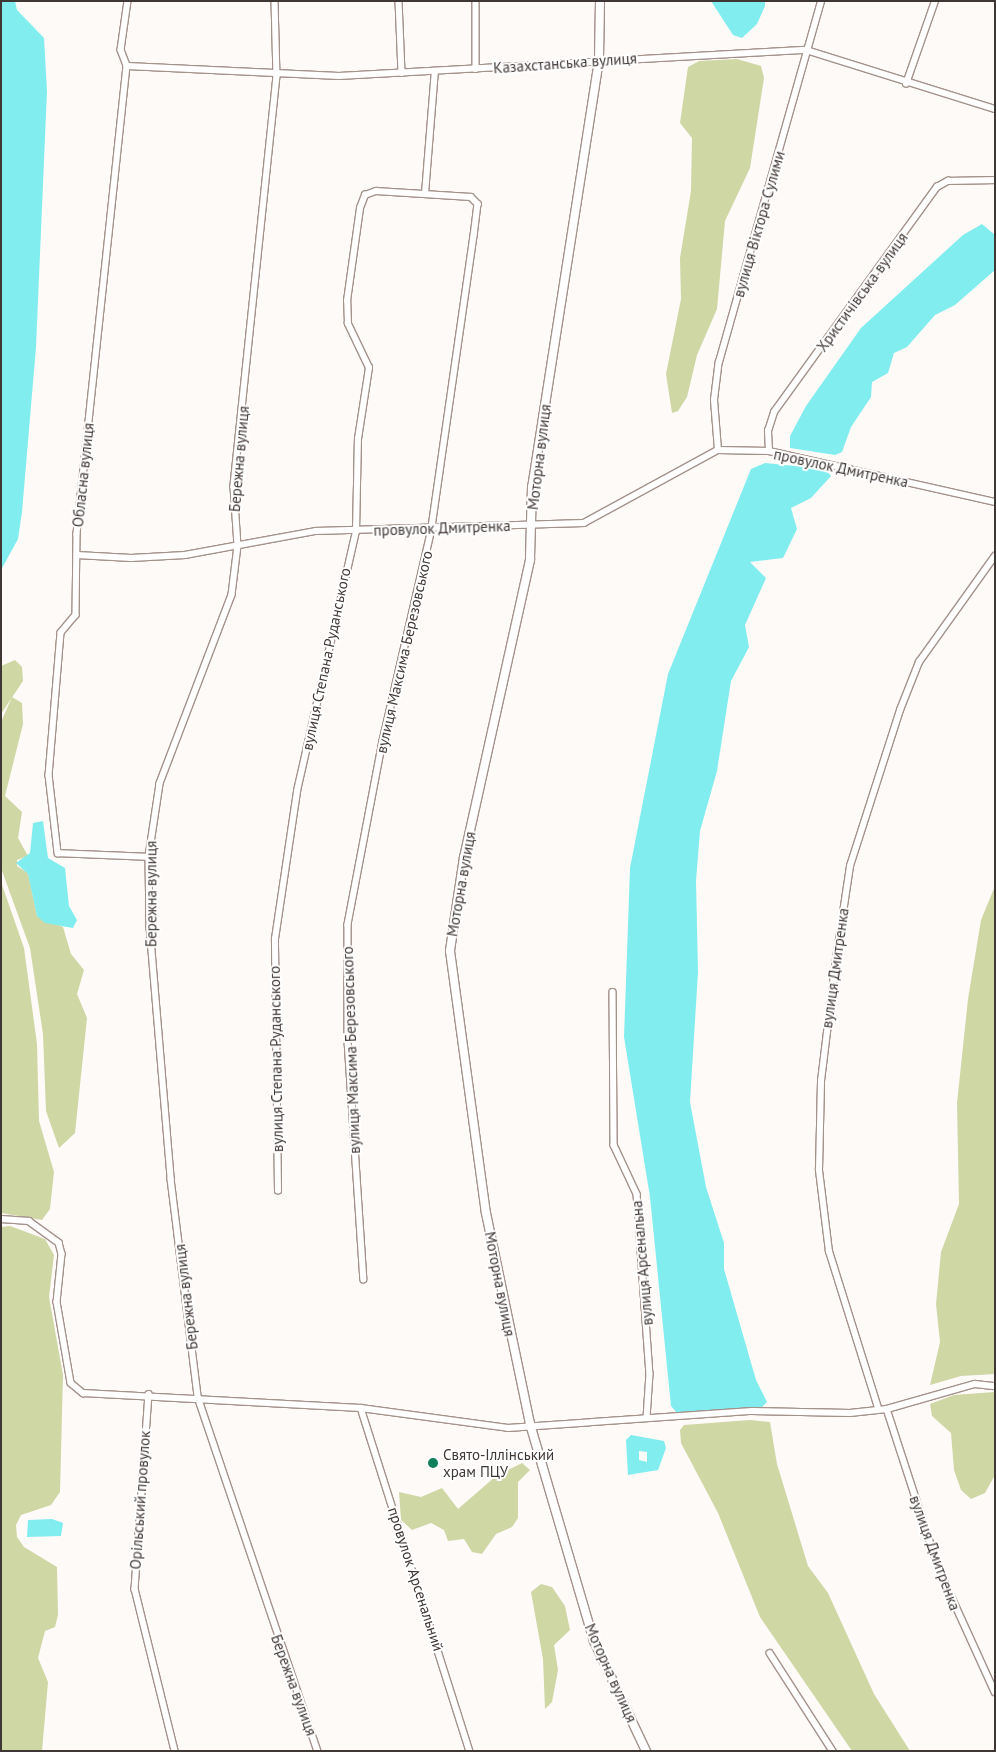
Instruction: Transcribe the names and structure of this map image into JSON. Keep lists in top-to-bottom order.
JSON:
{
  "streets": {
    "street": [
      "Казахстанська вулиця",
      "вулиця Віктора Сулими",
      "Христичівська вулиця",
      "Моторна вулиця",
      "Бережна вулиця",
      "провулок Дмитренка",
      "Обласна вулиця",
      "вулиця Максима Березовського",
      "вулиця Степана Руданського",
      "вулиця Дмитренка",
      "вулиця Арсенальна",
      "Орільський провулок",
      "провулок Арсенальний"
    ]
  },
  "crossings": [
    ["Казахстанська вулиця", "вулиця Віктора Сулими"],
    ["Казахстанська вулиця", "Моторна вулиця"],
    ["Казахстанська вулиця", "Бережна вулиця"],
    ["Казахстанська вулиця", "Обласна вулиця"],
    ["вулиця Віктора Сулими", "провулок Дмитренка"],
    ["Христичівська вулиця", "провулок Дмитренка"],
    ["Моторна вулиця", "провулок Дмитренка"],
    ["Бережна вулиця", "провулок Дмитренка"],
    ["Бережна вулиця", "Обласна вулиця"],
    ["провулок Дмитренка", "Обласна вулиця"],
    ["провулок Дмитренка", "вулиця Максима Березовського"],
    ["провулок Дмитренка", "вулиця Степана Руданського"],
    ["вулиця Максима Березовського", "вулиця Степана Руданського"]
  ],
  "places": ["Свято-Іллінський храм ПЦУ"]
}
